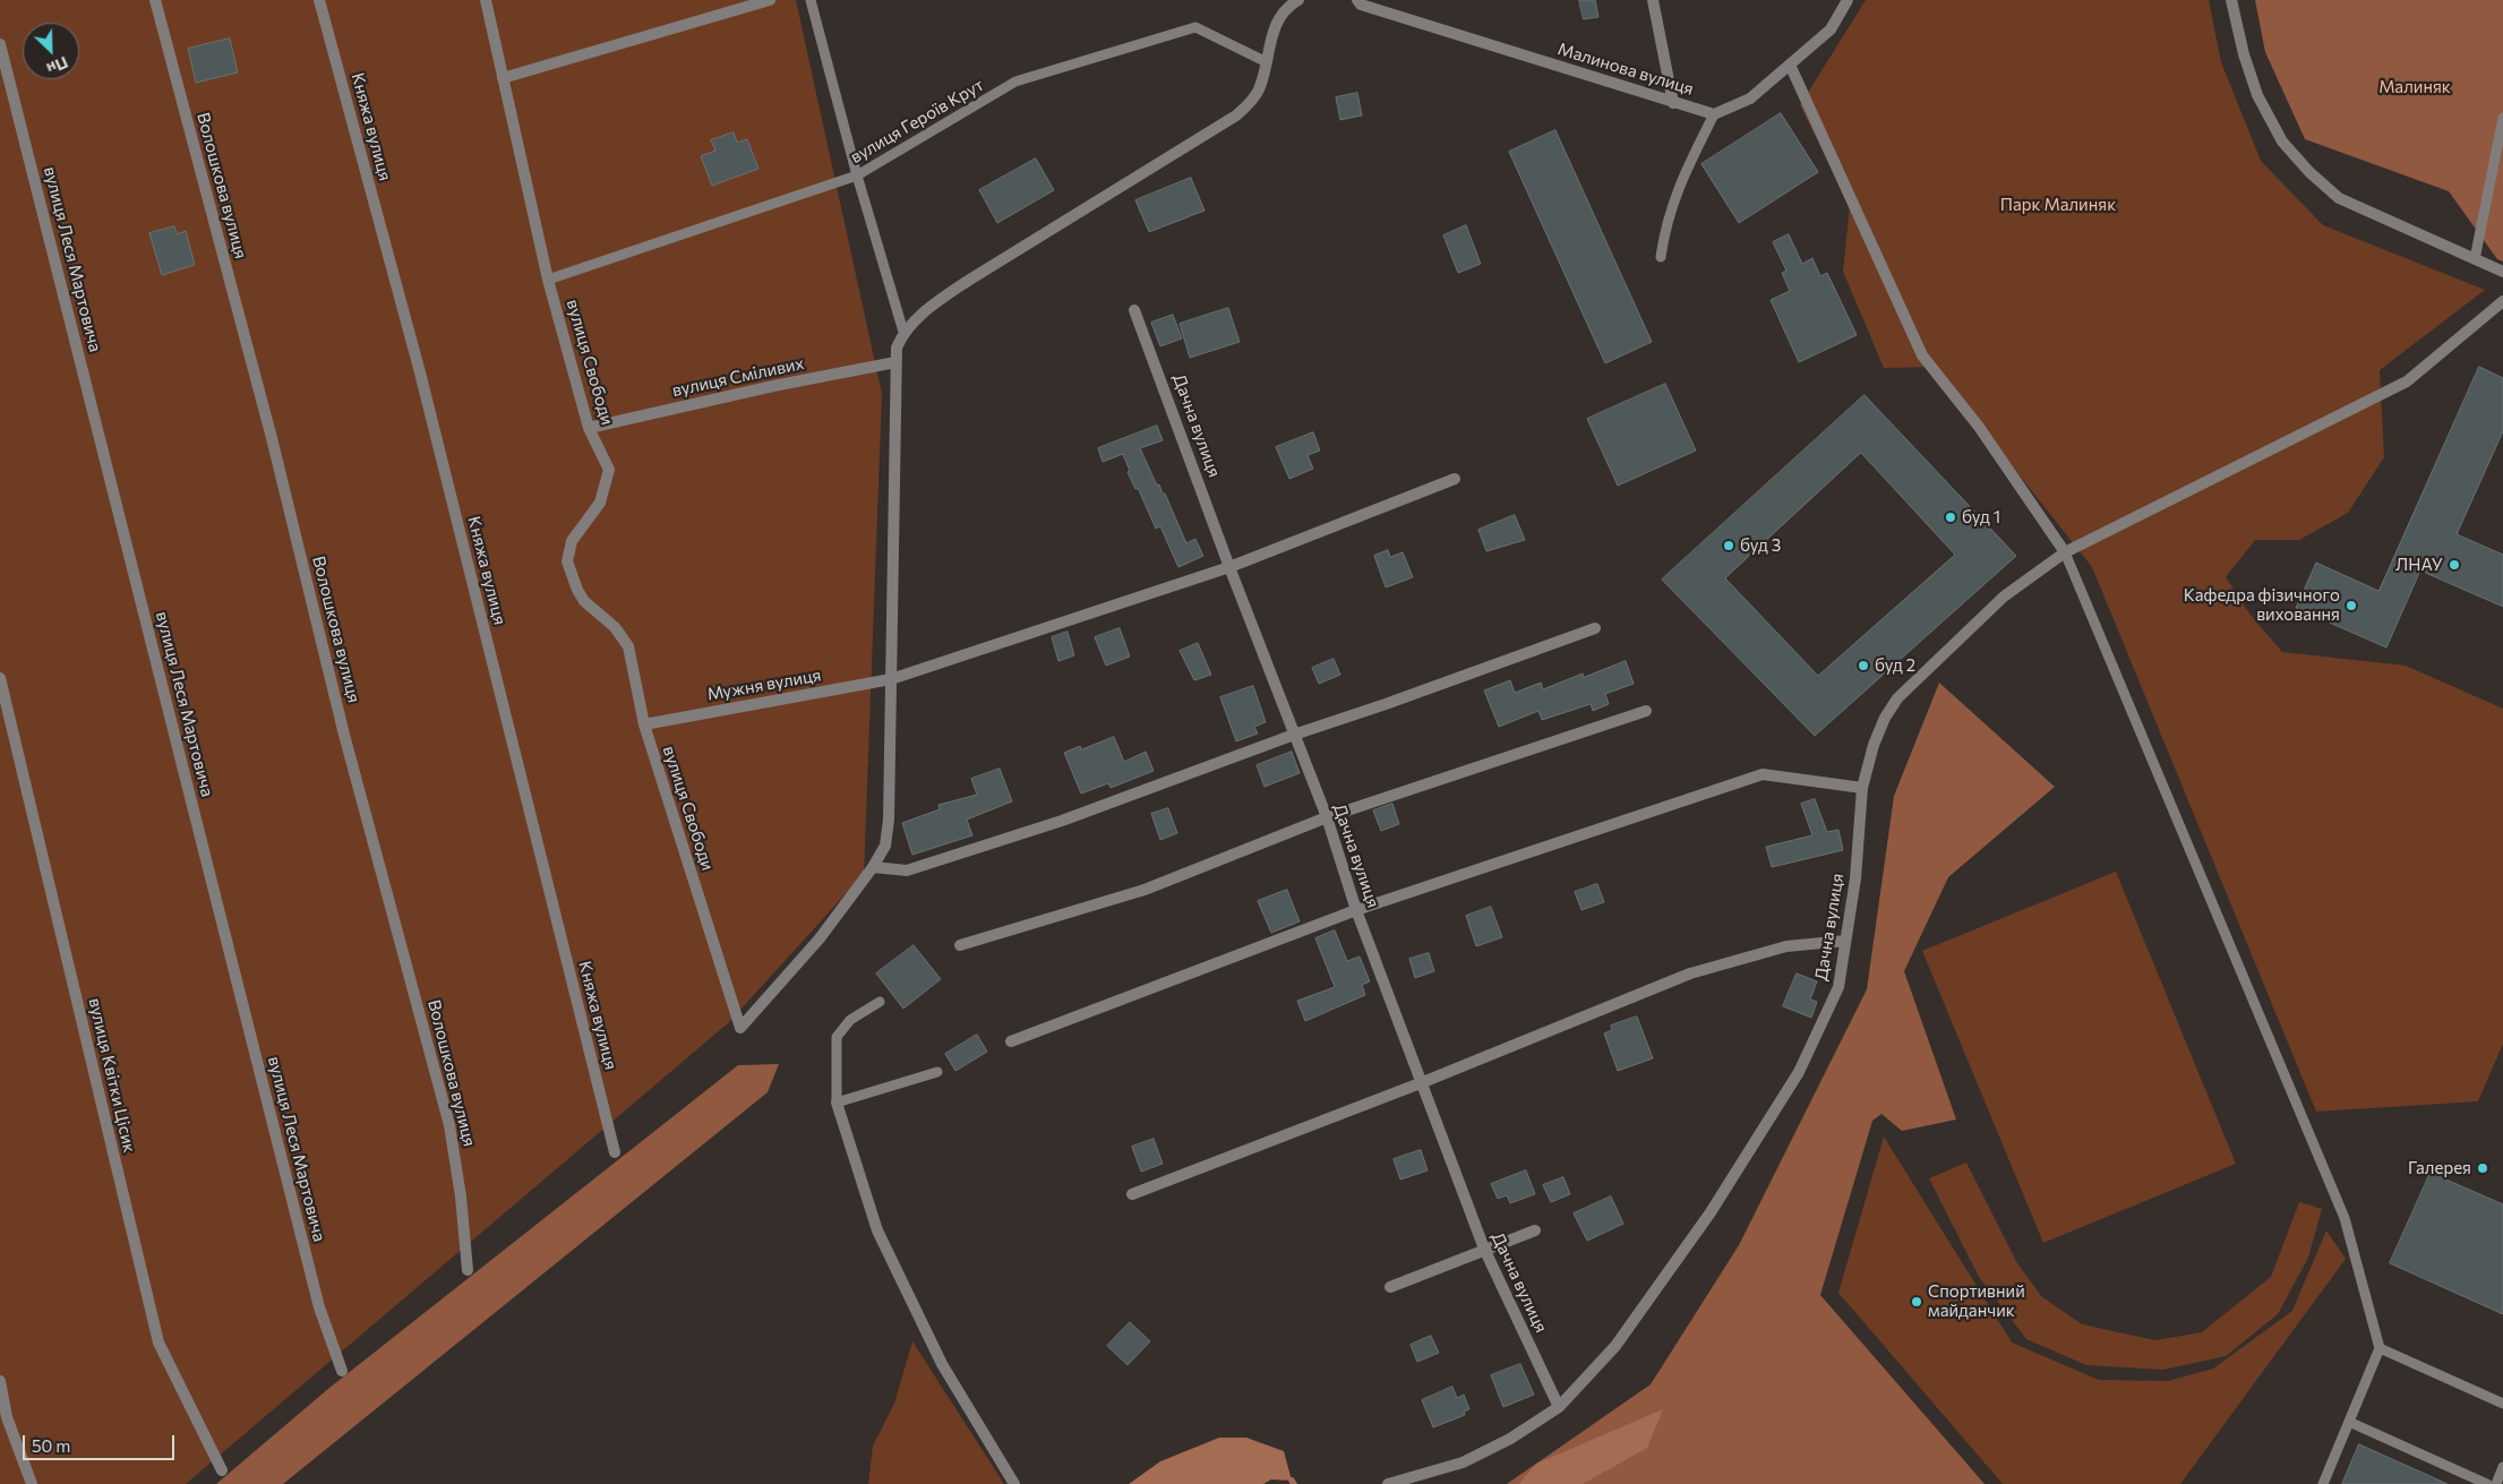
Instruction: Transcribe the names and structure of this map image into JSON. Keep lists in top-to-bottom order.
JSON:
{
  "streets": {
    "street": [
      "Малинова вулиця",
      "Княжа вулиця",
      "Волошкова вулиця",
      "вулиця Леся Мартовича",
      "вулиця Свободи",
      "вулиця Сміливих",
      "Дачна вулиця",
      "Мужня вулиця",
      "вулиця Квітки Цісик"
    ],
    "lane": ["вулиця Героїв Крут"]
  },
  "crossings": [
    ["вулиця Героїв Крут", "вулиця Свободи"],
    ["вулиця Свободи", "вулиця Сміливих"],
    ["вулиця Свободи", "Мужня вулиця"],
    ["Дачна вулиця", "Мужня вулиця"]
  ],
  "parks": ["Малиняк", "Парк Малиняк"],
  "places": [
    "буд 1",
    "буд 3",
    "ЛНАУ",
    "Кафедра фізичного виховання",
    "буд 2",
    "Галерея",
    "Спортивний майданчик"
  ],
  "scale_bar": "50 m",
  "north": "bottom right"
}
